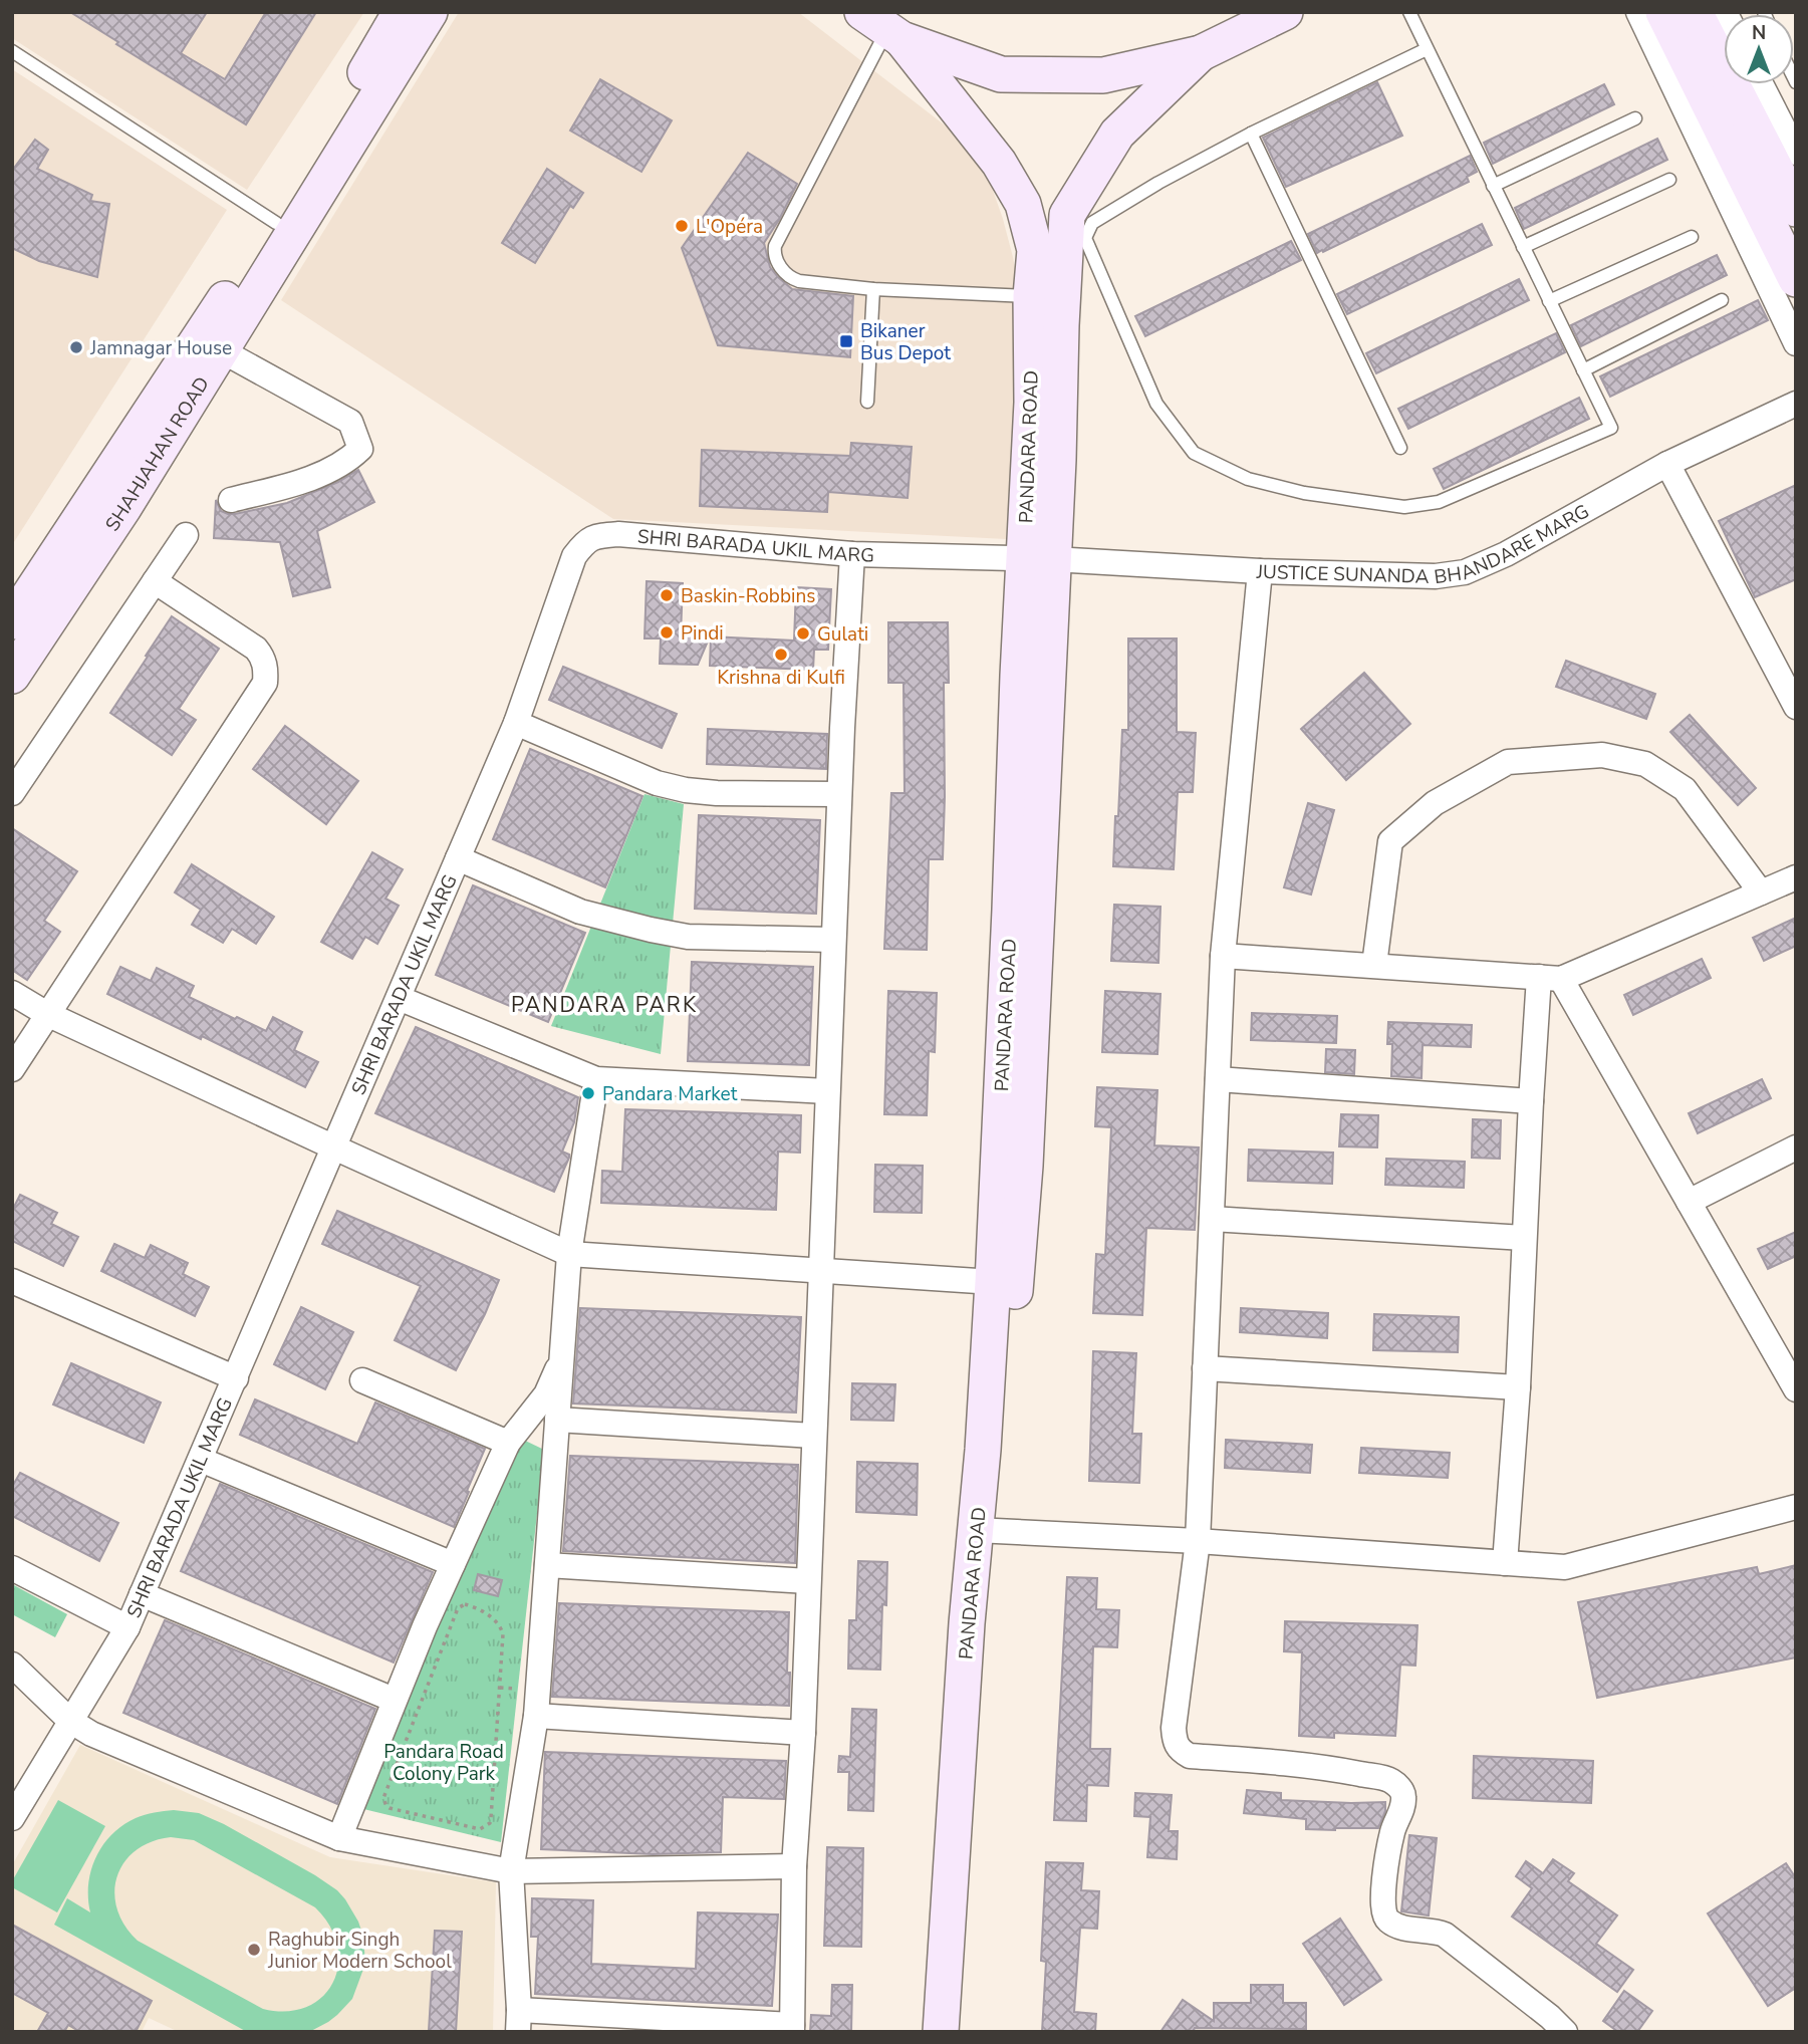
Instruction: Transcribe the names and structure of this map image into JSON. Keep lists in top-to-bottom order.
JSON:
{
  "streets": {
    "main road": ["PANDARA ROAD", "SHAHJAHAN ROAD"],
    "street": ["JUSTICE SUNANDA BHANDARE MARG", "SHRI BARADA UKIL MARG"]
  },
  "crossings": [
    ["PANDARA ROAD", "JUSTICE SUNANDA BHANDARE MARG"],
    ["PANDARA ROAD", "SHRI BARADA UKIL MARG"],
    ["JUSTICE SUNANDA BHANDARE MARG", "SHRI BARADA UKIL MARG"]
  ],
  "districts": ["PANDARA PARK"],
  "parks": ["Pandara Road Colony Park"],
  "places": {
    "other": [
      "L'Opéra",
      "Jamnagar House",
      "Baskin-Robbins",
      "Pindi",
      "Gulati",
      "Krishna di Kulfi",
      "Pandara Market",
      "Raghubir Singh Junior Modern School"
    ],
    "transit": ["Bikaner Bus Depot"]
  },
  "north": "top"
}
